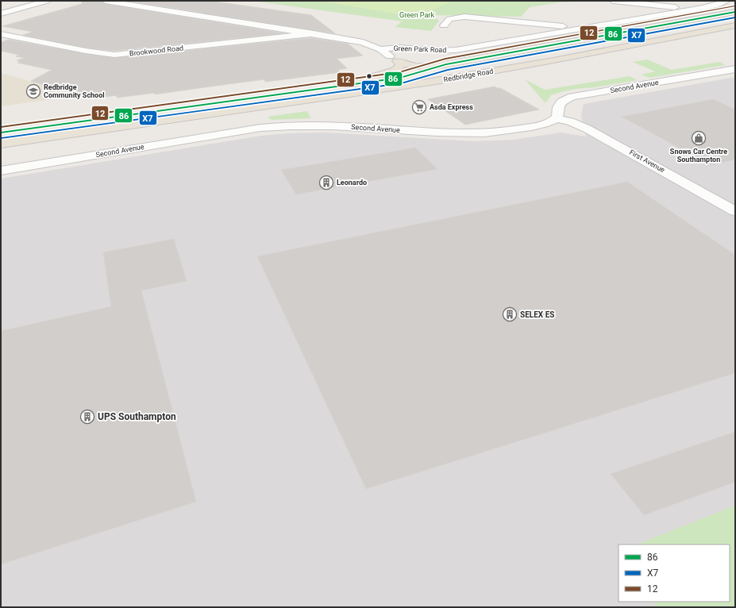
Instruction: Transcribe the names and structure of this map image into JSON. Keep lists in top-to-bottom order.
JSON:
{
  "streets": {
    "highway": ["Redbridge Road"],
    "street": [
      "Green Park Road",
      "Brookwood Road",
      "Second Avenue",
      "First Avenue"
    ]
  },
  "crossings": [
    ["Second Avenue", "First Avenue"]
  ],
  "parks": ["Green Park"],
  "places": {
    "school or university": ["Redbridge Community School"],
    "supermarket": ["Asda Express"],
    "shop": ["Snows Car Centre Southampton"],
    "building": ["Leonardo", "SELEX ES", "UPS Southampton"]
  },
  "lines": ["transit line 12", "transit line 86", "transit line X7"],
  "legend": ["86", "X7", "12"]
}
